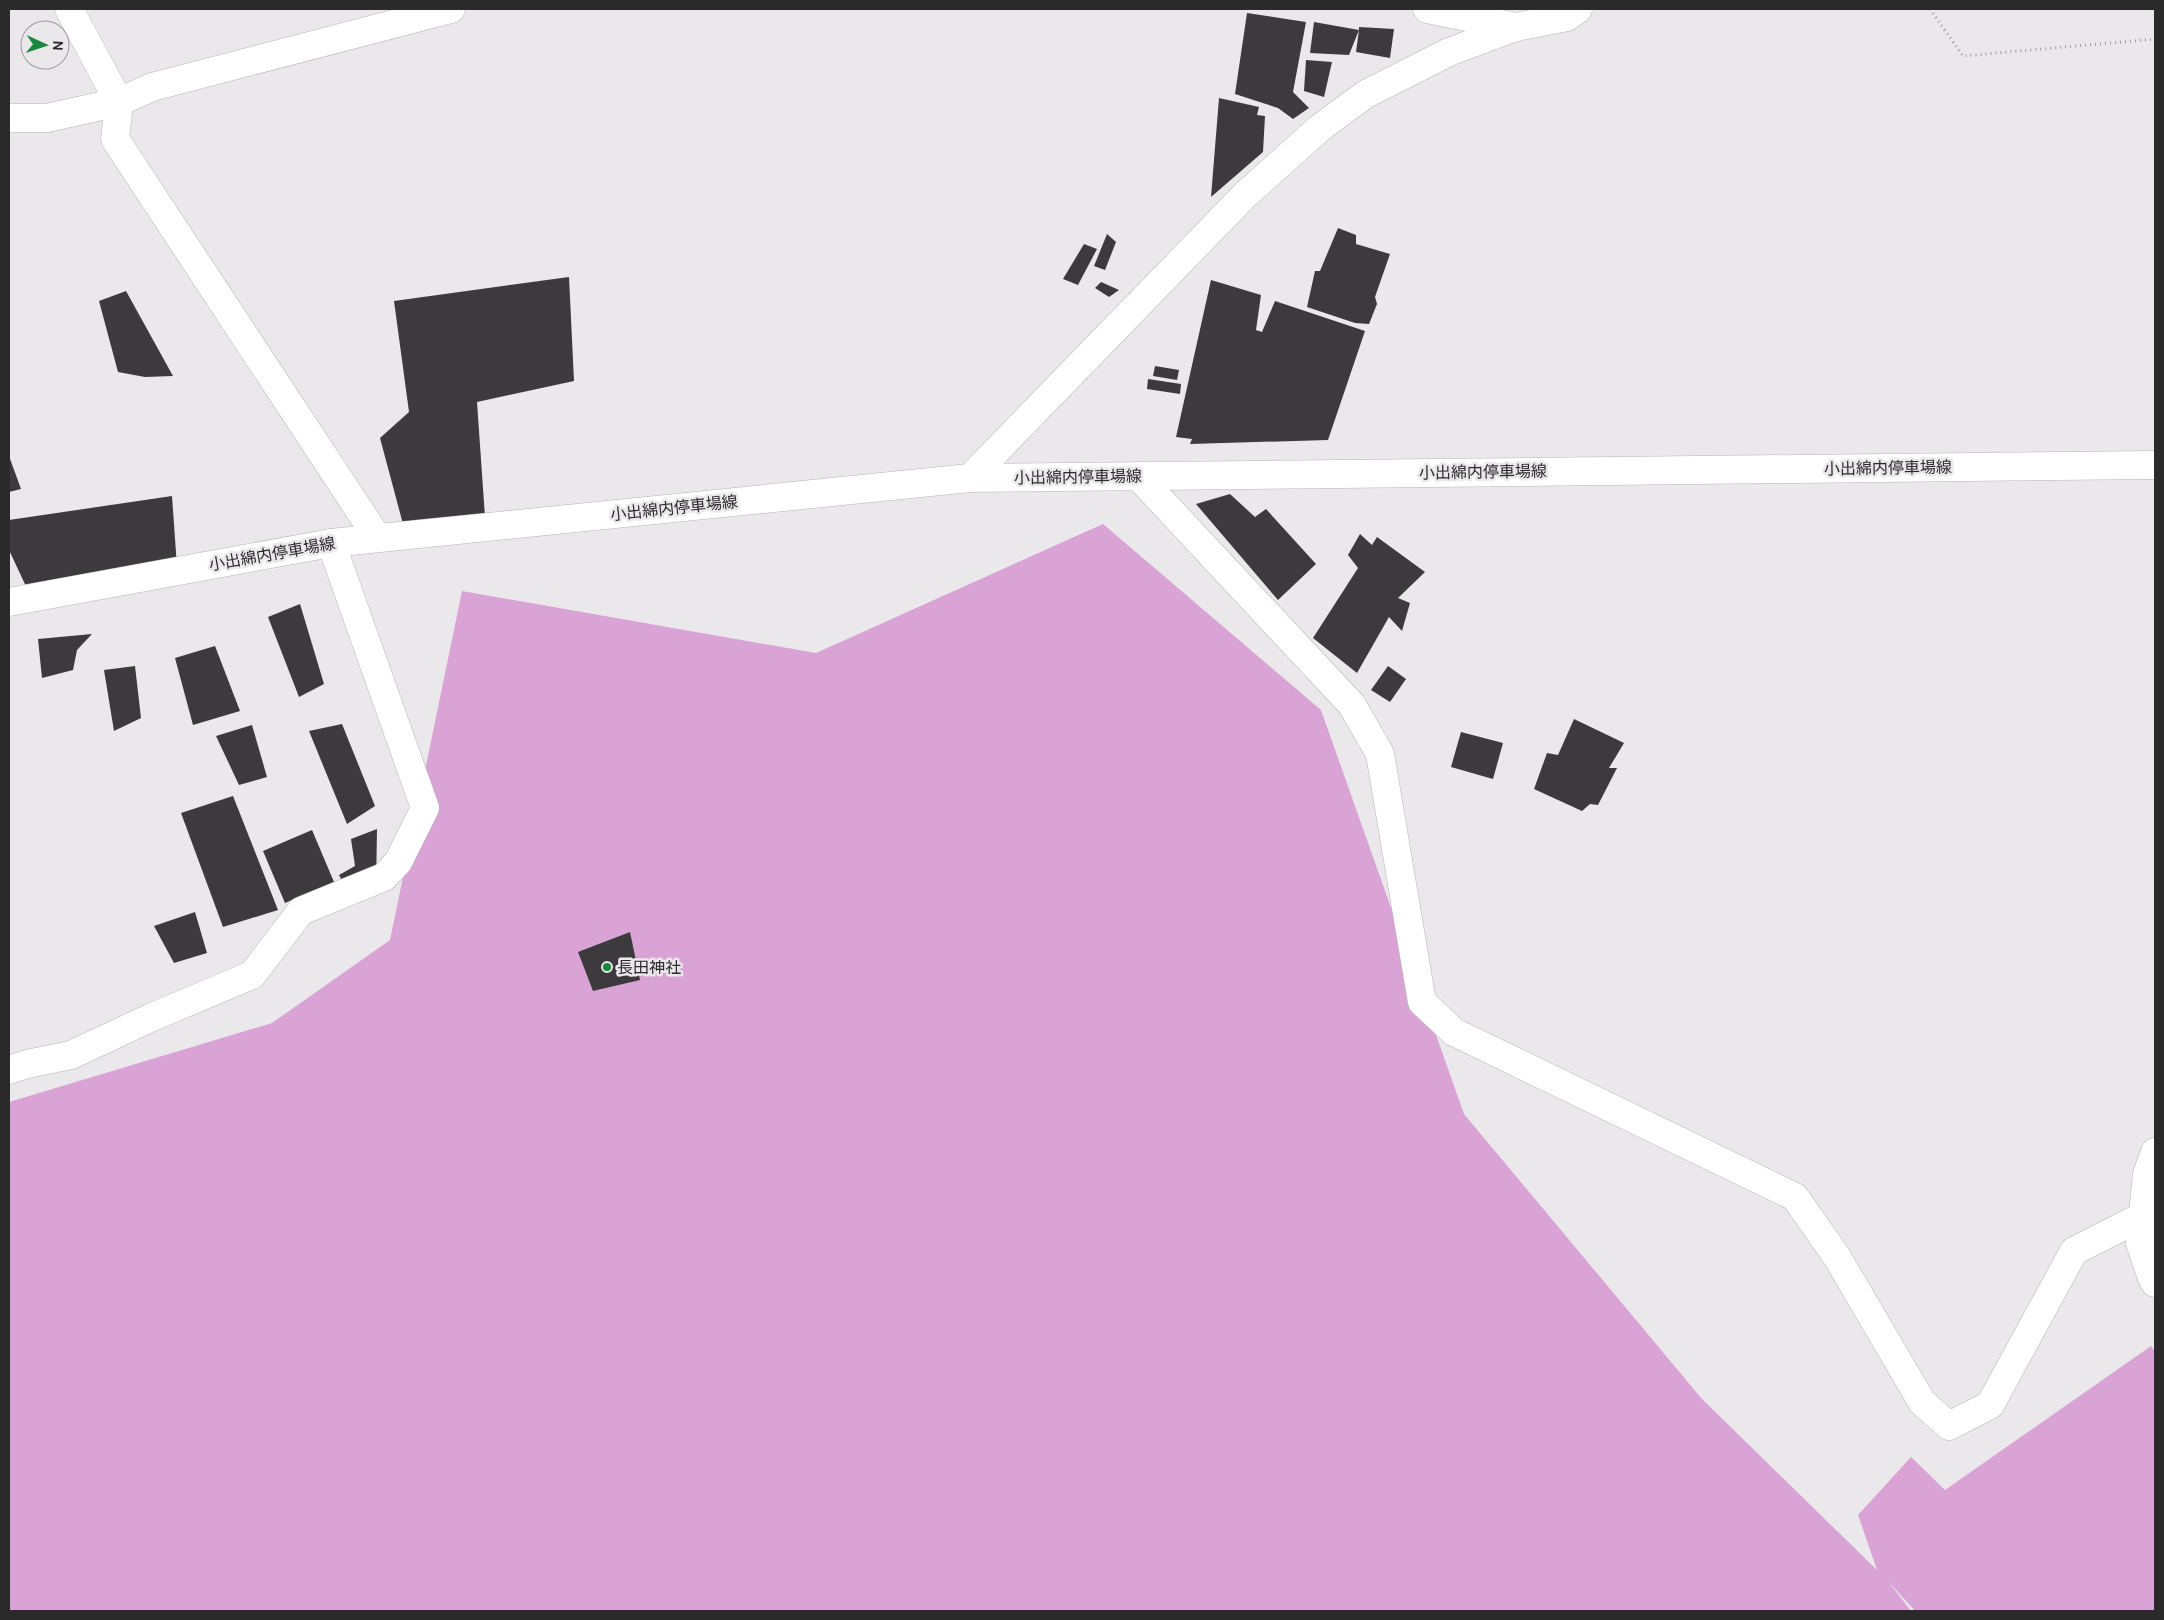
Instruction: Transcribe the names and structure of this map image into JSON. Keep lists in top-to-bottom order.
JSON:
{
  "streets": {
    "street": ["小出綿内停車場線"]
  },
  "places": ["長田神社"],
  "north": "right"
}
